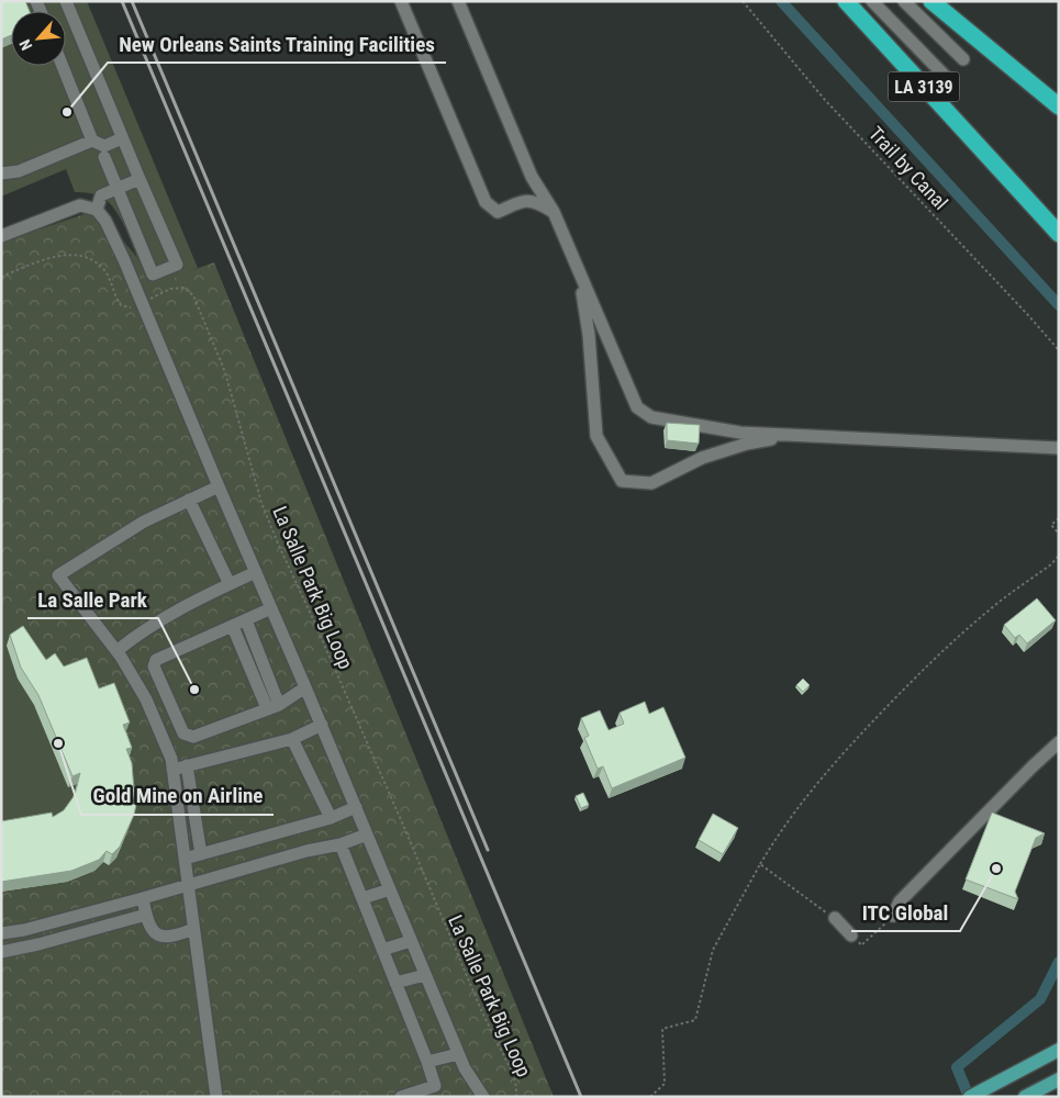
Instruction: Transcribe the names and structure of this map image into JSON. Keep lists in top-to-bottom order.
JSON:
{
  "streets": {
    "highway": ["LA 3139"],
    "path": ["Trail by Canal", "La Salle Park Big Loop"]
  },
  "places": [
    "New Orleans Saints Training Facilities",
    "La Salle Park",
    "Gold Mine on Airline",
    "ITC Global"
  ],
  "north": "bottom left"
}
